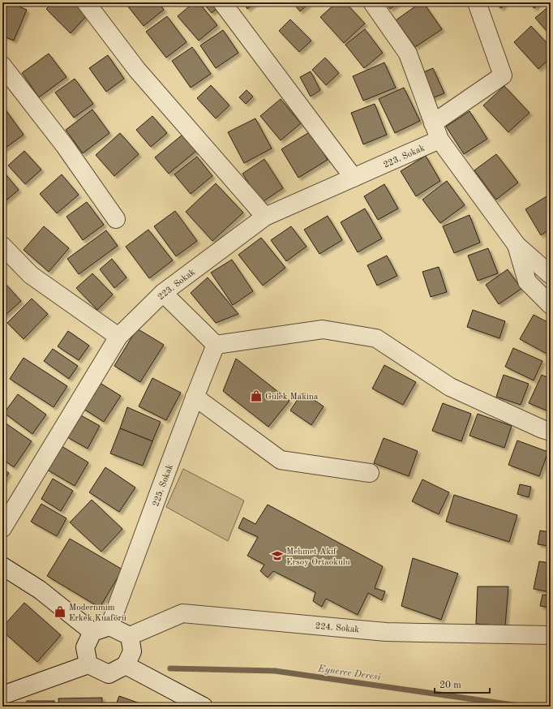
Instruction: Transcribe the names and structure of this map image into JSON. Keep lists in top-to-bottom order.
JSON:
{
  "streets": {
    "street": ["223. Sokak", "225. Sokak", "224. Sokak"]
  },
  "crossings": [
    ["225. Sokak", "224. Sokak"]
  ],
  "water": ["Eynerce Deresi"],
  "places": {
    "shop": ["Gülek Makina", "Modernmim Erkek Kuaförü"],
    "school or university": ["Mehmet Akif Ersoy Ortaokulu"]
  },
  "scale_bar": "20 m"
}
